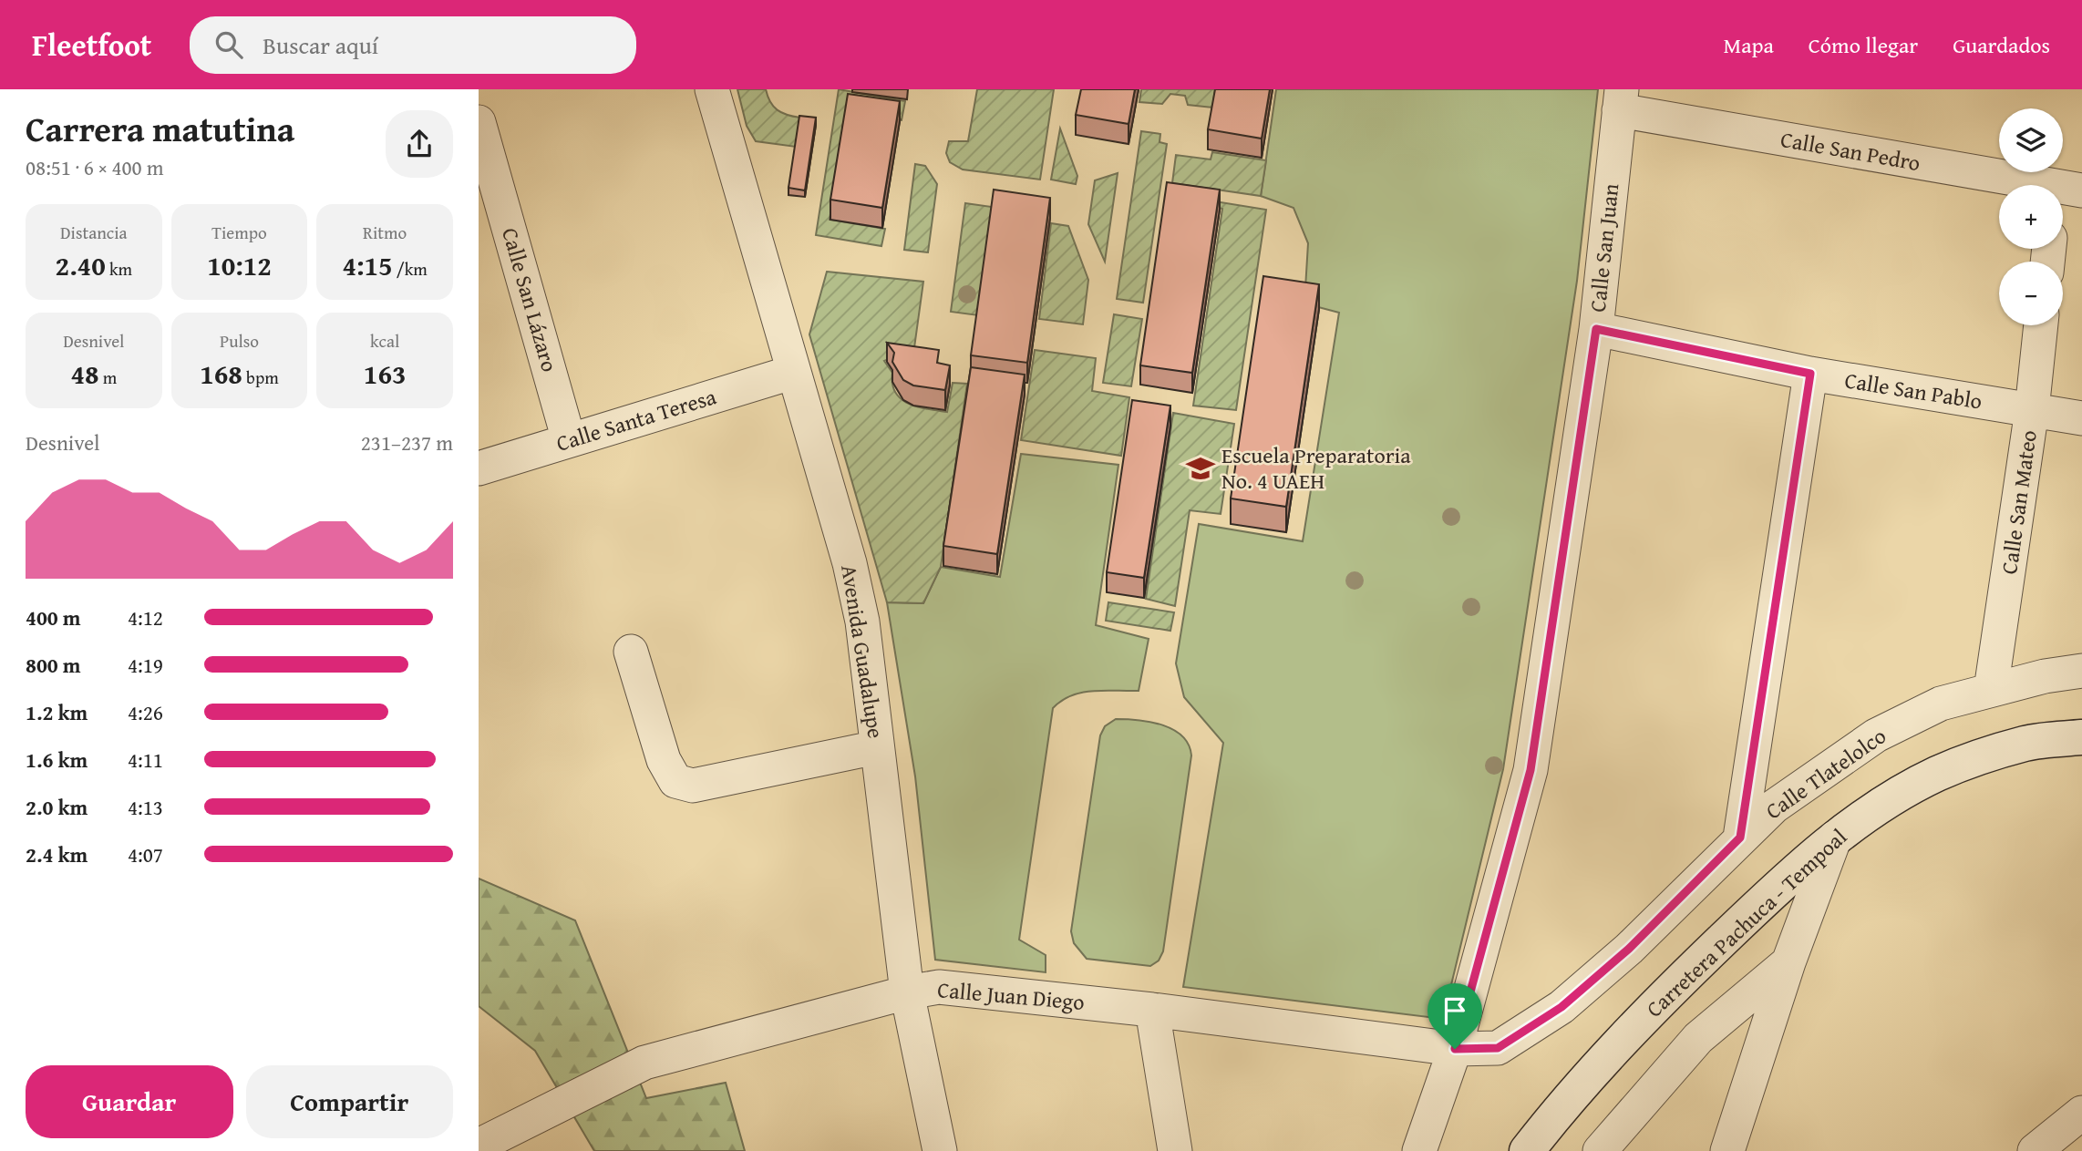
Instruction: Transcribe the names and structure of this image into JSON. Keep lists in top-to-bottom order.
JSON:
{
  "streets": {
    "main road": ["Carretera Pachuca - Tempoal"],
    "street": [
      "Calle San Pedro",
      "Calle San Juan",
      "Calle San Lázaro",
      "Calle San Pablo",
      "Calle Santa Teresa",
      "Calle San Mateo",
      "Avenida Guadalupe",
      "Calle Tlatelolco",
      "Calle Juan Diego"
    ]
  },
  "crossings": [
    ["Calle San Pedro", "Calle San Juan"],
    ["Calle San Juan", "Calle San Pablo"],
    ["Calle San Juan", "Calle Tlatelolco"],
    ["Calle San Juan", "Calle Juan Diego"],
    ["Calle San Lázaro", "Calle Santa Teresa"],
    ["Calle San Pablo", "Calle San Mateo"],
    ["Calle Santa Teresa", "Avenida Guadalupe"],
    ["Calle San Mateo", "Calle Tlatelolco"],
    ["Avenida Guadalupe", "Calle Juan Diego"],
    ["Calle Tlatelolco", "Calle Juan Diego"]
  ],
  "places": {
    "school or university": ["Escuela Preparatoria No. 4 UAEH"]
  },
  "page": {
    "header": "Fleetfoot",
    "search": "Buscar aquí",
    "nav": ["Mapa", "Cómo llegar", "Guardados"],
    "heading": ["Carrera matutina", "08:51 · 6 × 400 m"],
    "map_buttons": ["+", "−"],
    "stats": [
      ["Distancia", "2.40 km"],
      ["Tiempo", "10:12"],
      ["Ritmo", "4:15 /km"],
      ["Desnivel", "48 m"],
      ["Pulso", "168 bpm"],
      ["kcal", "163"]
    ],
    "chart": ["Desnivel", "231–237 m"],
    "list": [
      {
        "name": "400 m",
        "note": "4:12"
      },
      {
        "name": "800 m",
        "note": "4:19"
      },
      {
        "name": "1.2 km",
        "note": "4:26"
      },
      {
        "name": "1.6 km",
        "note": "4:11"
      },
      {
        "name": "2.0 km",
        "note": "4:13"
      },
      {
        "name": "2.4 km",
        "note": "4:07"
      }
    ],
    "buttons": ["Guardar", "Compartir"]
  }
}
